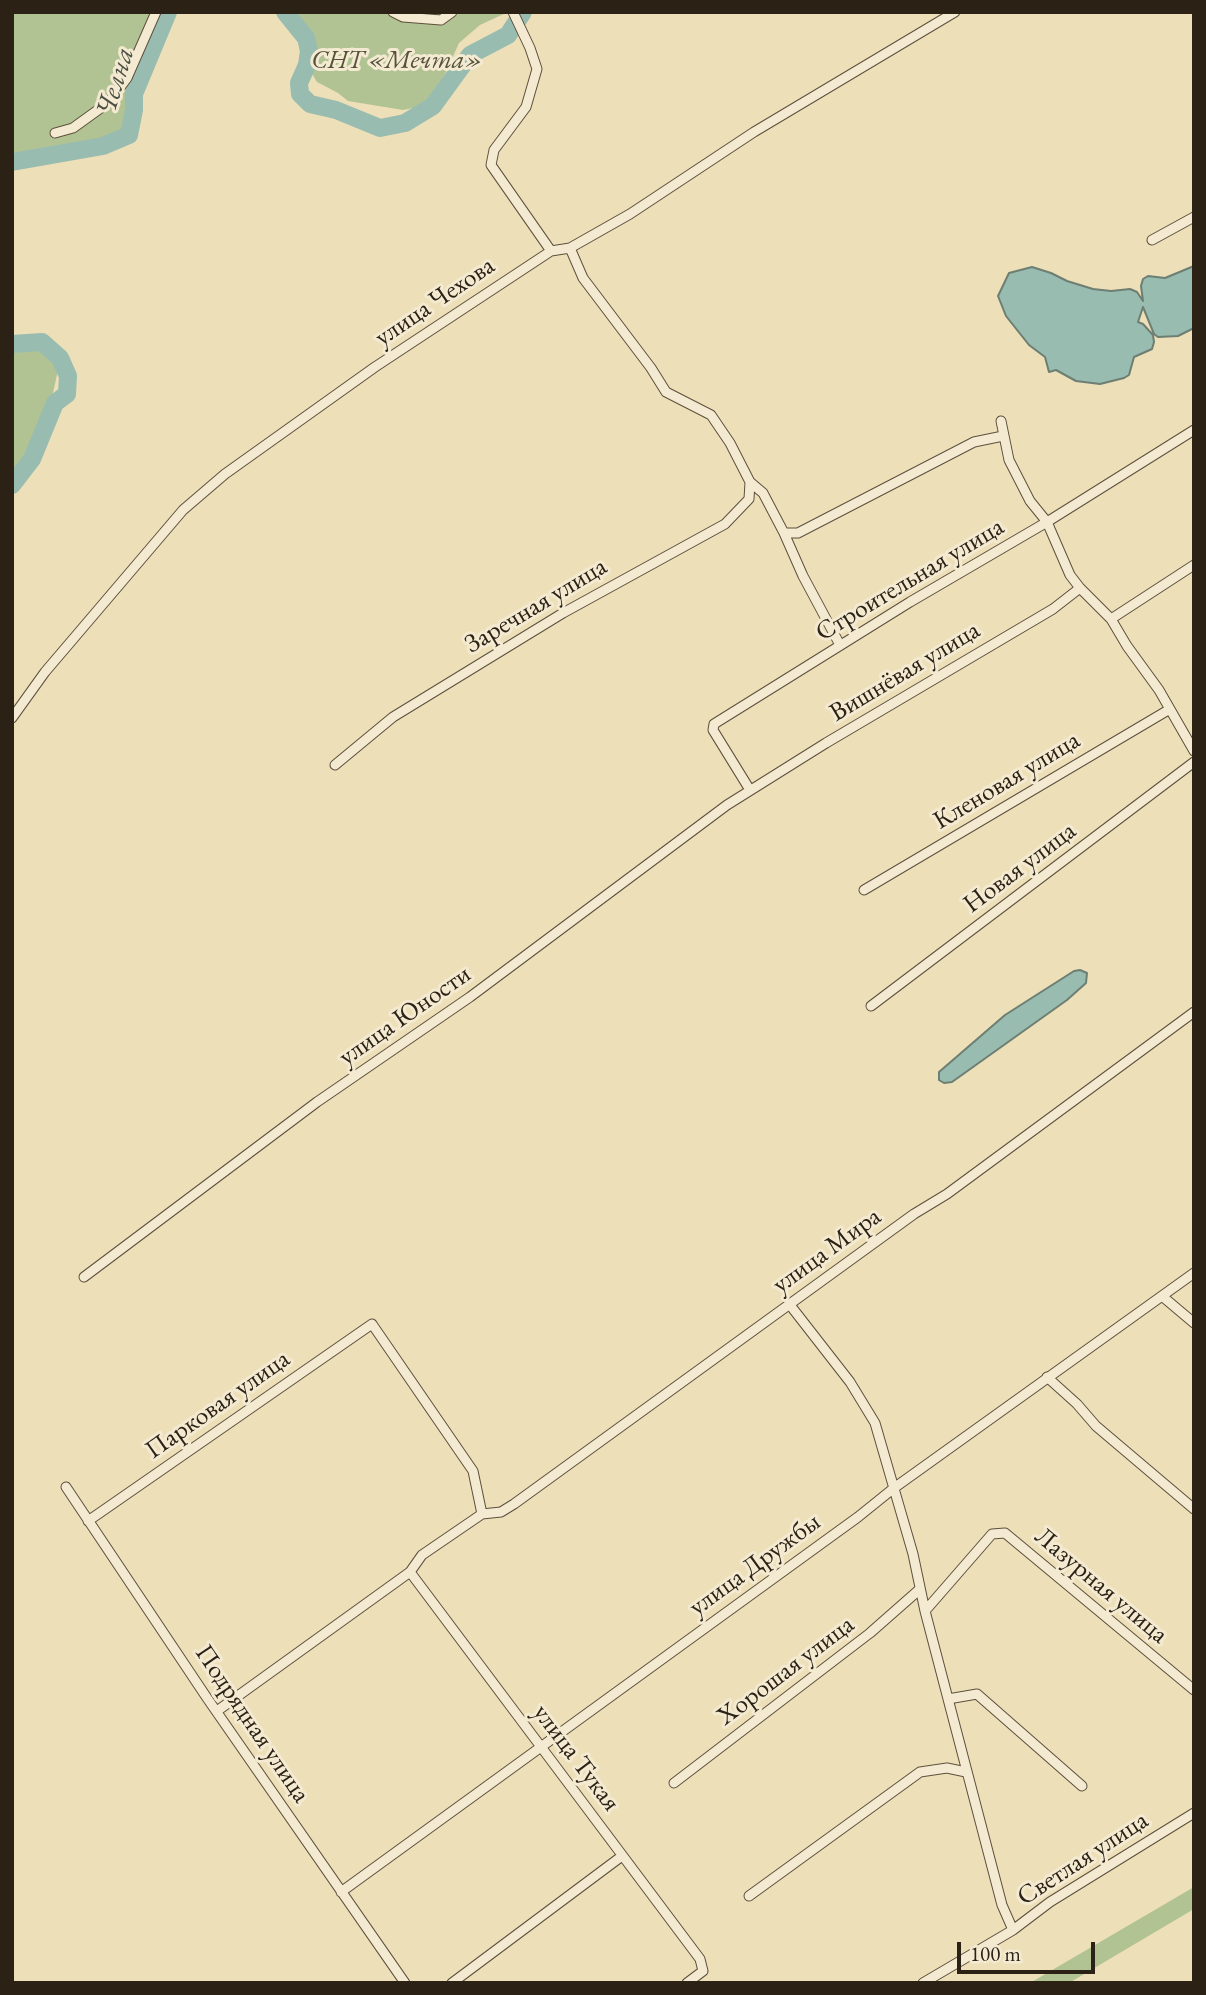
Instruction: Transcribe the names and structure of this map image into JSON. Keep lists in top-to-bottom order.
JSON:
{
  "streets": {
    "street": [
      "улица Чехова",
      "Строительная улица",
      "Заречная улица",
      "Вишнёвая улица",
      "Кленовая улица",
      "Новая улица",
      "улица Юности",
      "улица Мира",
      "Парковая улица",
      "улица Дружбы",
      "Лазурная улица",
      "Хорошая улица",
      "Подрядная улица",
      "улица Тукая",
      "Светлая улица"
    ]
  },
  "crossings": [
    ["Строительная улица", "Вишнёвая улица"],
    ["Строительная улица", "улица Юности"],
    ["Вишнёвая улица", "улица Юности"],
    ["улица Мира", "Парковая улица"],
    ["улица Мира", "Подрядная улица"],
    ["улица Мира", "улица Тукая"],
    ["Парковая улица", "Подрядная улица"],
    ["улица Дружбы", "Подрядная улица"],
    ["улица Дружбы", "улица Тукая"]
  ],
  "water": ["Челна"],
  "parks": ["СНТ «Мечта»"],
  "scale_bar": "100 m"
}
